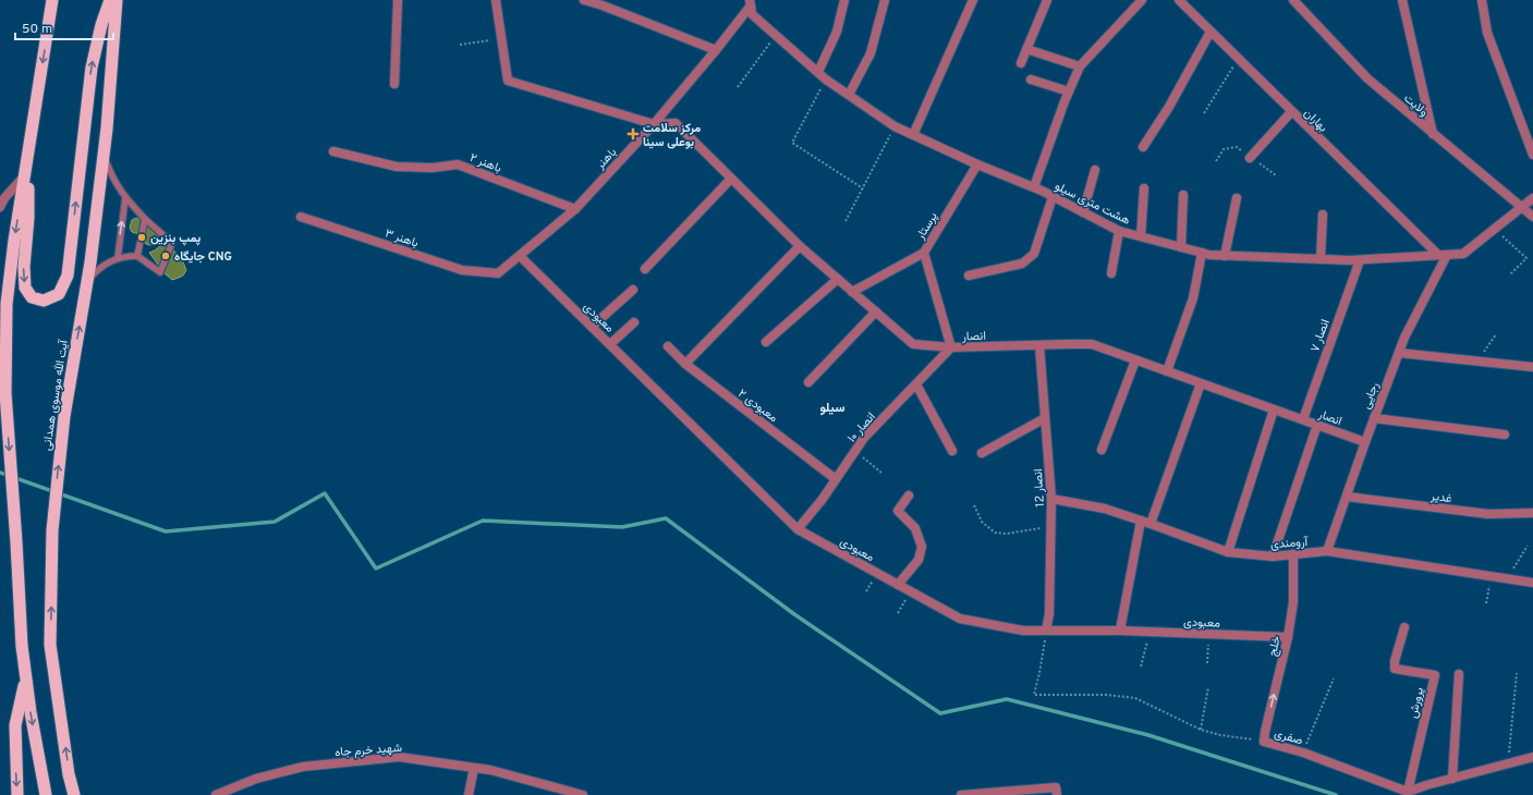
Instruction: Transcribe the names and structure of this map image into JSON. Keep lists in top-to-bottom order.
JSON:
{
  "streets": {
    "highway": ["آیت الله موسوی همدانی"],
    "street": [
      "ولایت",
      "بهاران",
      "باهنر",
      "باهنر ۲",
      "هشت متری سیلو",
      "پرستار",
      "باهنر ۳",
      "معبودی",
      "انصار",
      "انصار ۷",
      "رجایی",
      "معبودی ۲",
      "انصار ۱۰",
      "انصار 12",
      "غدیر",
      "آرومندی",
      "خلج",
      "پرورش",
      "صفری",
      "شهید خرم جاه"
    ]
  },
  "crossings": [
    ["ولایت", "هشت متری سیلو"],
    ["بهاران", "هشت متری سیلو"],
    ["بهاران", "رجایی"],
    ["باهنر", "باهنر ۲"],
    ["باهنر", "هشت متری سیلو"],
    ["باهنر", "باهنر ۳"],
    ["باهنر", "معبودی"],
    ["باهنر", "انصار"],
    ["هشت متری سیلو", "پرستار"],
    ["هشت متری سیلو", "انصار ۷"],
    ["هشت متری سیلو", "رجایی"],
    ["پرستار", "انصار"],
    ["معبودی", "انصار ۱۰"],
    ["معبودی", "انصار 12"],
    ["معبودی", "خلج"],
    ["معبودی", "صفری"],
    ["انصار", "انصار ۷"],
    ["انصار", "رجایی"],
    ["انصار", "انصار ۱۰"],
    ["انصار", "انصار 12"],
    ["رجایی", "غدیر"],
    ["رجایی", "آرومندی"],
    ["معبودی ۲", "انصار ۱۰"],
    ["انصار 12", "آرومندی"],
    ["انصار 12", "صفری"],
    ["آرومندی", "خلج"],
    ["خلج", "صفری"],
    ["پرورش", "صفری"]
  ],
  "one_way": ["خلج"],
  "districts": ["سیلو"],
  "places": {
    "health": ["مرکز سلامت بوعلی سینا"],
    "other": ["پمپ بنزین", "جایگاه CNG"]
  },
  "scale_bar": "50 m"
}
